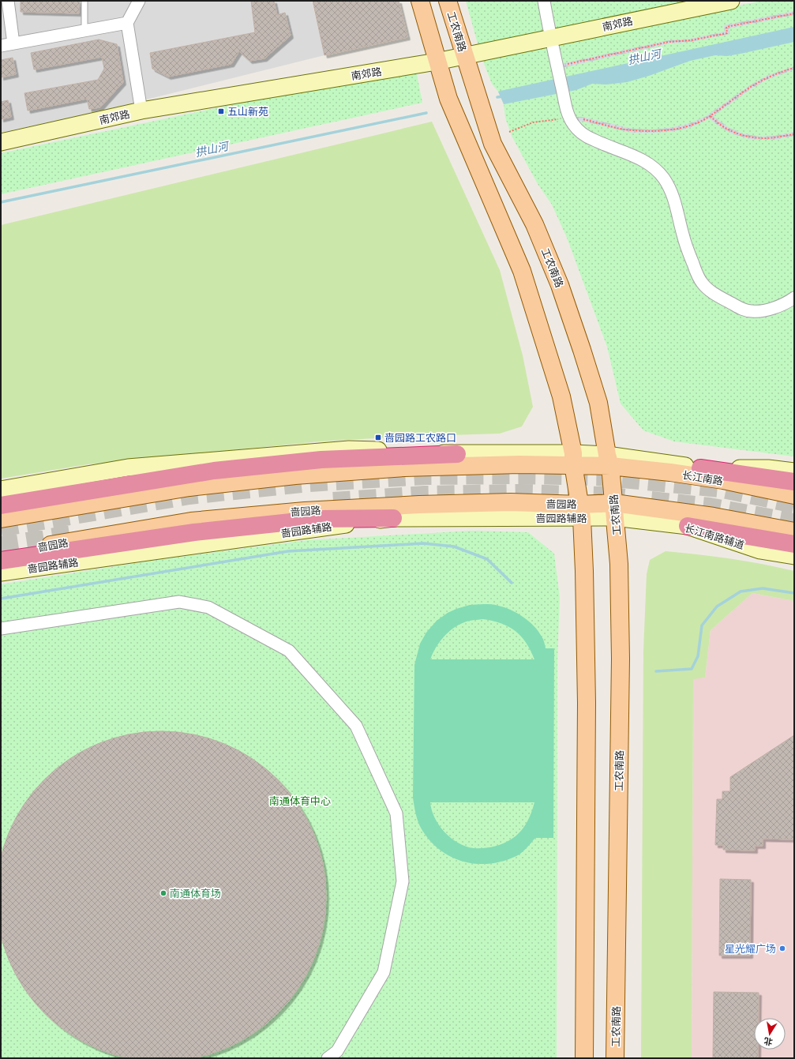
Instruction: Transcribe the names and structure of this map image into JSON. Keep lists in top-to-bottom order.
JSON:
{
  "streets": {
    "main road": ["工农南路", "长江南路", "啬园路"],
    "street": ["南郊路", "啬园路辅路", "长江南路辅道"]
  },
  "crossings": [
    ["南郊路", "工农南路"],
    ["工农南路", "长江南路"],
    ["工农南路", "啬园路"],
    ["工农南路", "长江南路辅道"],
    ["啬园路", "啬园路辅路"],
    ["啬园路", "长江南路辅道"]
  ],
  "water": ["拱山河"],
  "parks": ["南通体育中心"],
  "places": {
    "transit": ["五山新苑", "啬园路工农路口"],
    "other": ["南通体育场", "星光耀广场"]
  },
  "north": "bottom"
}
